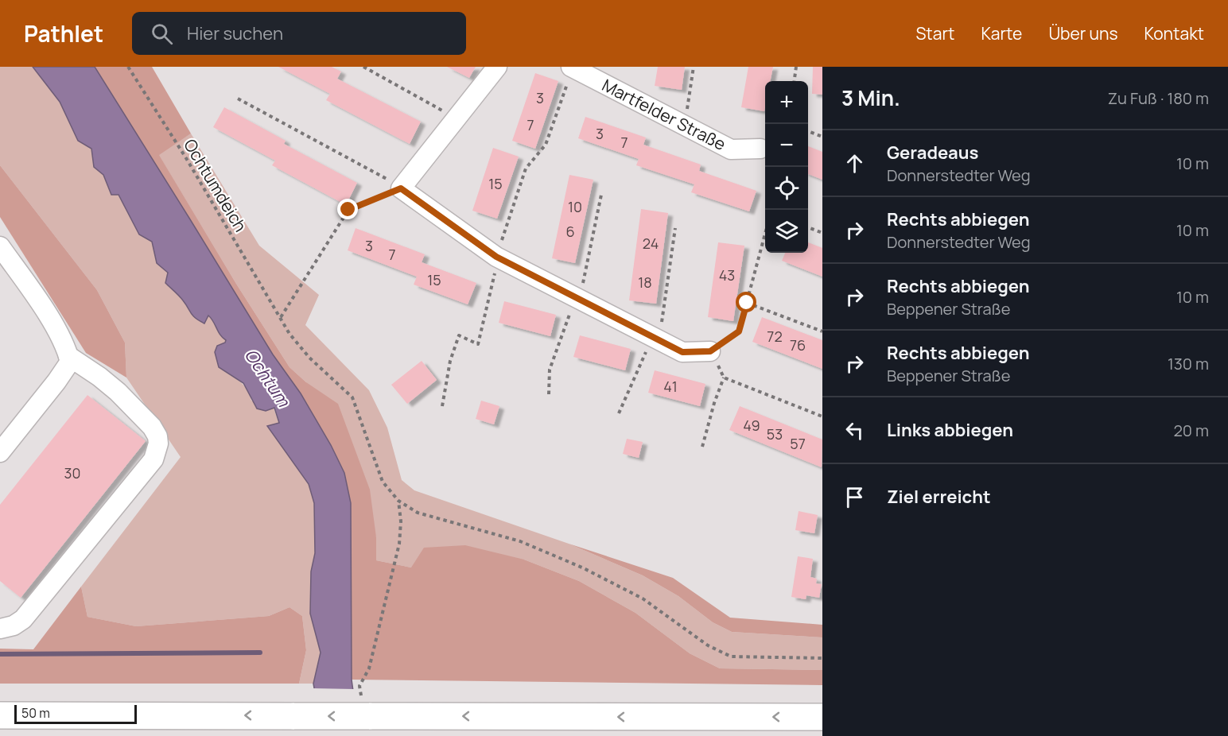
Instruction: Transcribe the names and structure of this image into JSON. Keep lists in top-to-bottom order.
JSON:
{
  "streets": {
    "street": ["Martfelder Straße"],
    "path": ["Ochtumdeich"]
  },
  "water": ["Ochtum"],
  "house_numbers": [
    "3",
    "7",
    "3",
    "7",
    "15",
    "10",
    "6",
    "24",
    "3",
    "7",
    "43",
    "15",
    "18",
    "72",
    "76",
    "41",
    "49",
    "53",
    "57",
    "30"
  ],
  "scale_bar": "50 m",
  "page": {
    "header": "Pathlet",
    "search": "Hier suchen",
    "nav": [
      "Start",
      "Karte",
      "Über uns",
      "Kontakt"
    ],
    "heading": ["3 Min.", "Zu Fuß · 180 m"],
    "map_buttons": ["+", "−"],
    "list": [
      ["Geradeaus", "Donnerstedter Weg", "10 m"],
      ["Rechts abbiegen", "Donnerstedter Weg", "10 m"],
      ["Rechts abbiegen", "Beppener Straße", "10 m"],
      ["Rechts abbiegen", "Beppener Straße", "130 m"],
      ["Links abbiegen", "20 m"],
      "Ziel erreicht"
    ],
    "scale": "50 m"
  }
}
